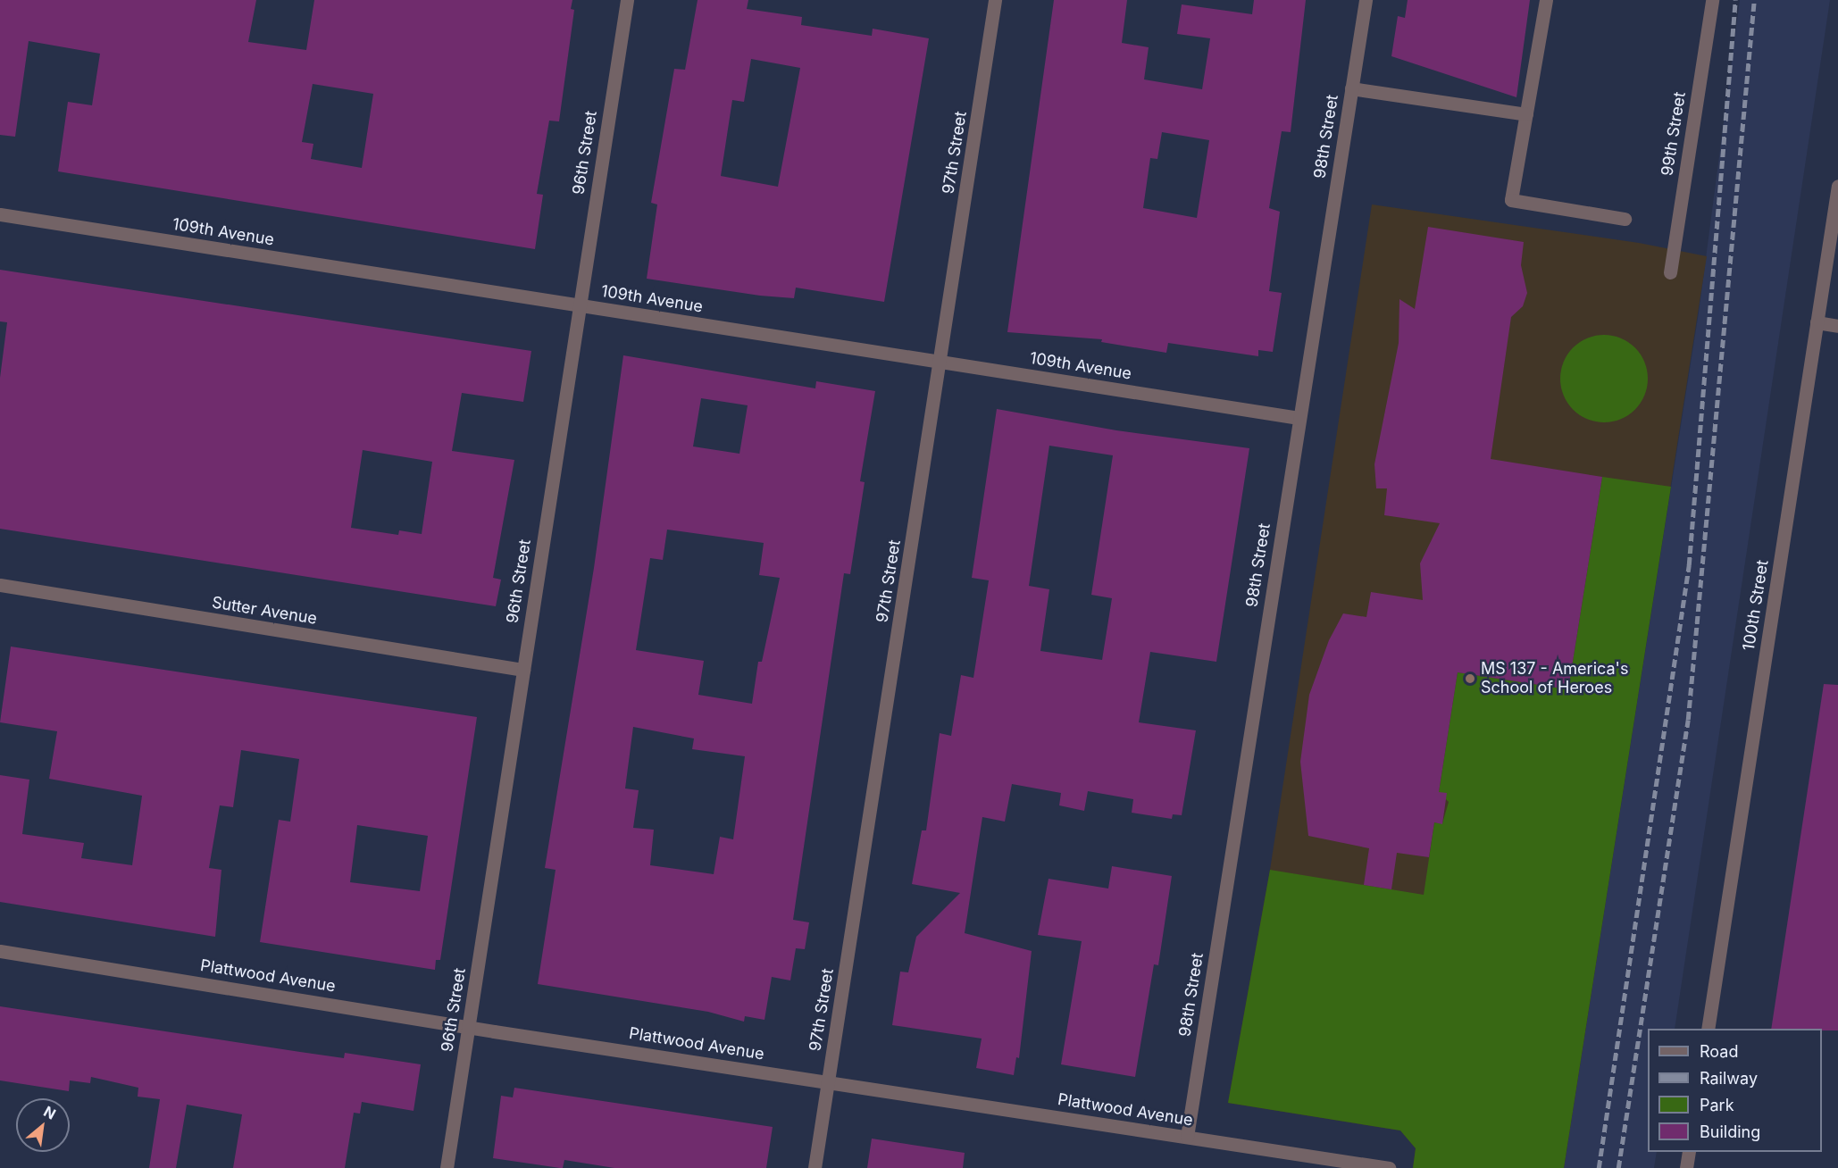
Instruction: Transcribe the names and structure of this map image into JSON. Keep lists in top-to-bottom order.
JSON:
{
  "streets": {
    "street": [
      "99th Street",
      "98th Street",
      "96th Street",
      "97th Street",
      "109th Avenue",
      "100th Street",
      "Sutter Avenue",
      "Plattwood Avenue"
    ]
  },
  "crossings": [
    ["98th Street", "109th Avenue"],
    ["98th Street", "Plattwood Avenue"],
    ["96th Street", "109th Avenue"],
    ["96th Street", "Sutter Avenue"],
    ["96th Street", "Plattwood Avenue"],
    ["97th Street", "109th Avenue"],
    ["97th Street", "Plattwood Avenue"]
  ],
  "places": ["MS 137 - America's School of Heroes"],
  "legend": [
    "Road",
    "Railway",
    "Park",
    "Building"
  ],
  "north": "top right"
}
